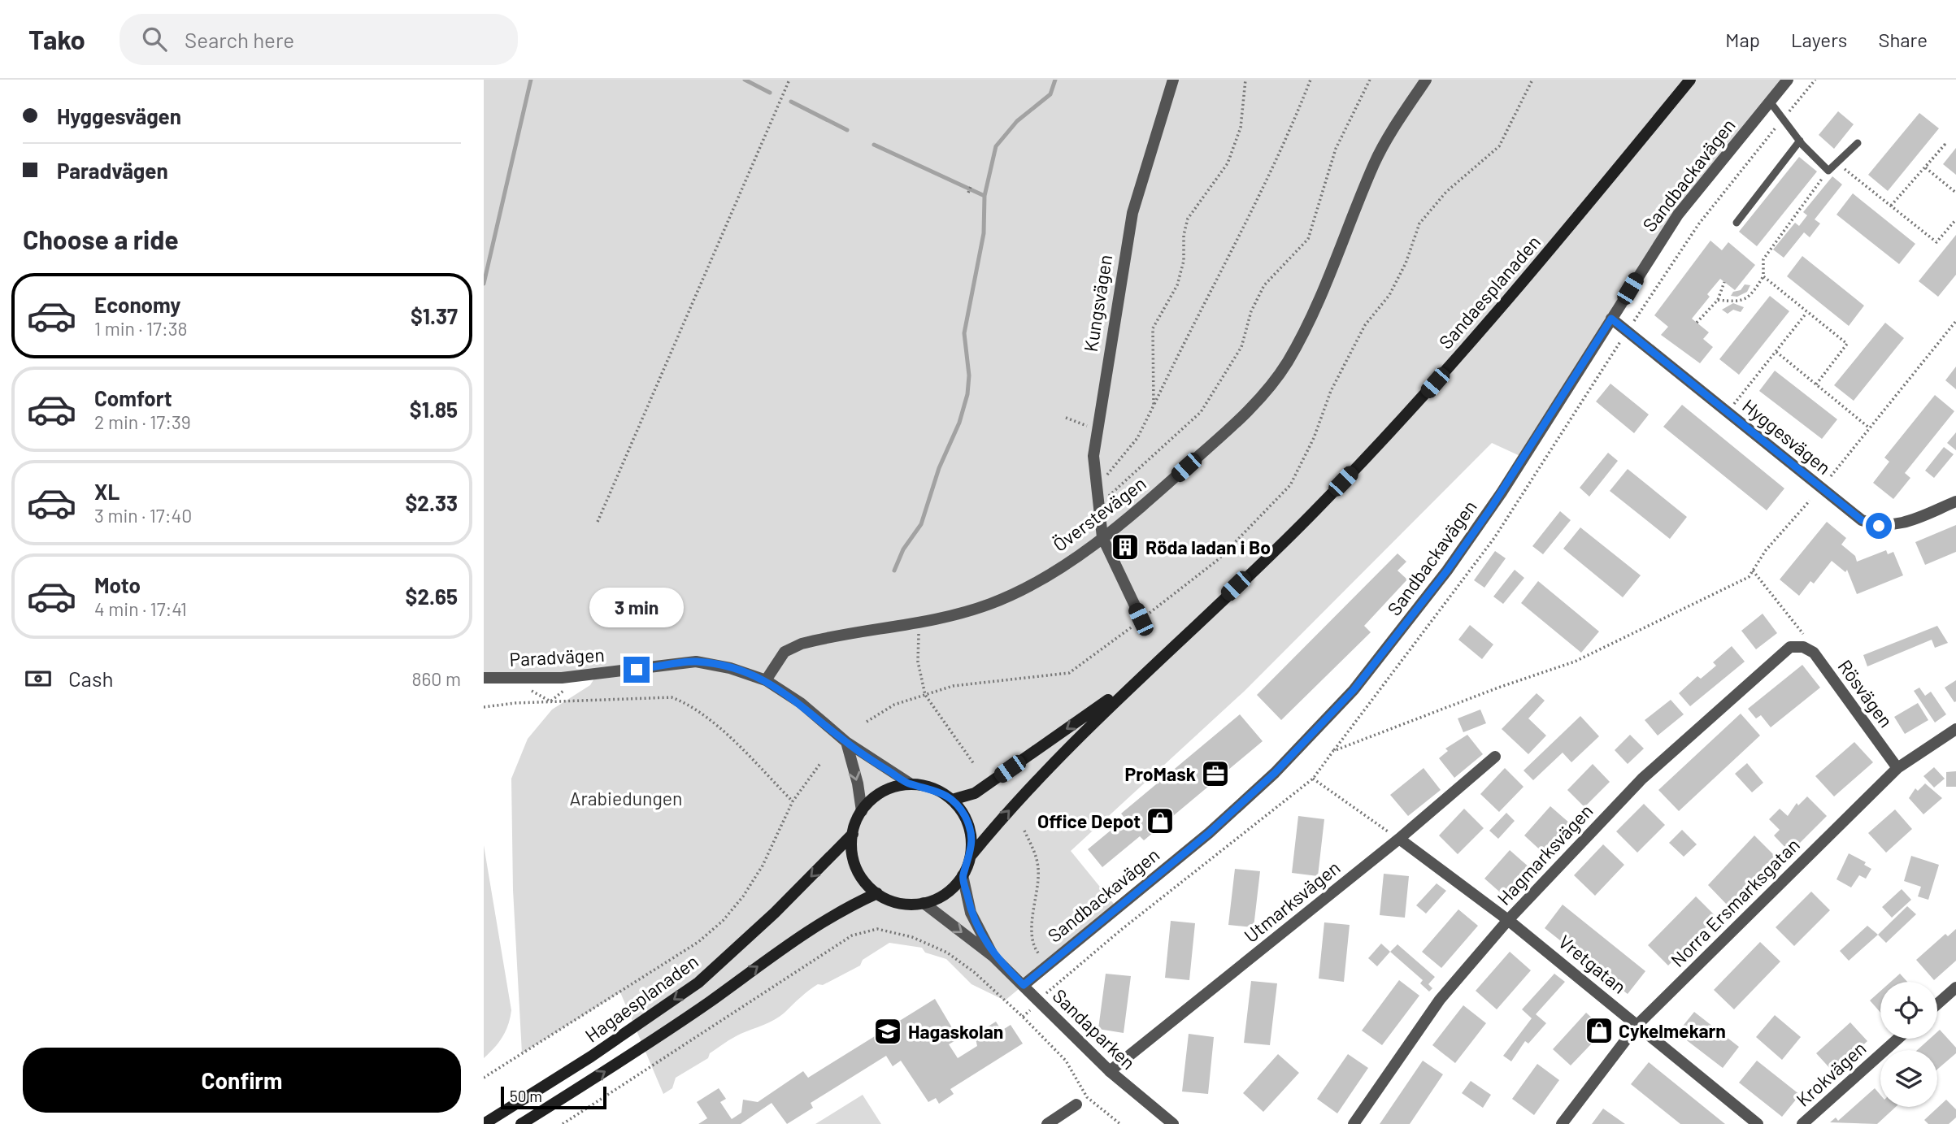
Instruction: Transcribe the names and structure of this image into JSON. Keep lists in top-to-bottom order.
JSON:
{
  "streets": {
    "main road": ["Sandaesplanaden", "Hagaesplanaden"],
    "street": [
      "Sandbackavägen",
      "Kungsvägen",
      "Hyggesvägen",
      "Överstevägen",
      "Paradvägen",
      "Rösvägen",
      "Hagmarksvägen",
      "Utmarksvägen",
      "Norra Ersmarksgatan",
      "Vretgatan",
      "Sandaparken",
      "Krokvägen"
    ]
  },
  "crossings": [
    ["Sandbackavägen", "Hyggesvägen"],
    ["Sandbackavägen", "Sandaparken"],
    ["Sandaesplanaden", "Paradvägen"],
    ["Sandaesplanaden", "Hagaesplanaden"],
    ["Sandaesplanaden", "Sandaparken"],
    ["Kungsvägen", "Överstevägen"],
    ["Överstevägen", "Paradvägen"],
    ["Paradvägen", "Hagaesplanaden"],
    ["Paradvägen", "Sandaparken"],
    ["Rösvägen", "Hagmarksvägen"],
    ["Rösvägen", "Norra Ersmarksgatan"],
    ["Hagmarksvägen", "Vretgatan"],
    ["Utmarksvägen", "Vretgatan"],
    ["Utmarksvägen", "Sandaparken"],
    ["Norra Ersmarksgatan", "Vretgatan"],
    ["Hagaesplanaden", "Sandaparken"]
  ],
  "parks": ["Arabiedungen"],
  "places": {
    "building": ["Röda ladan i Bo"],
    "office": ["ProMask"],
    "shop": ["Office Depot", "Cykelmekarn"],
    "school or university": ["Hagaskolan"]
  },
  "scale_bar": "50 m",
  "page": {
    "header": "Tako",
    "search": "Search here",
    "nav": ["Map", "Layers", "Share"],
    "banner": ["Hyggesvägen", "Paradvägen"],
    "heading": "Choose a ride",
    "list": [
      {
        "name": "Economy",
        "note": "1 min · 17:38",
        "value": "$1.37"
      },
      {
        "name": "Comfort",
        "note": "2 min · 17:39",
        "value": "$1.85"
      },
      {
        "name": "XL",
        "note": "3 min · 17:40",
        "value": "$2.33"
      },
      {
        "name": "Moto",
        "note": "4 min · 17:41",
        "value": "$2.65"
      }
    ],
    "bubble": "3 min",
    "pay": ["Cash", "860 m"],
    "buttons": "Confirm",
    "scale": "50 m"
  }
}
